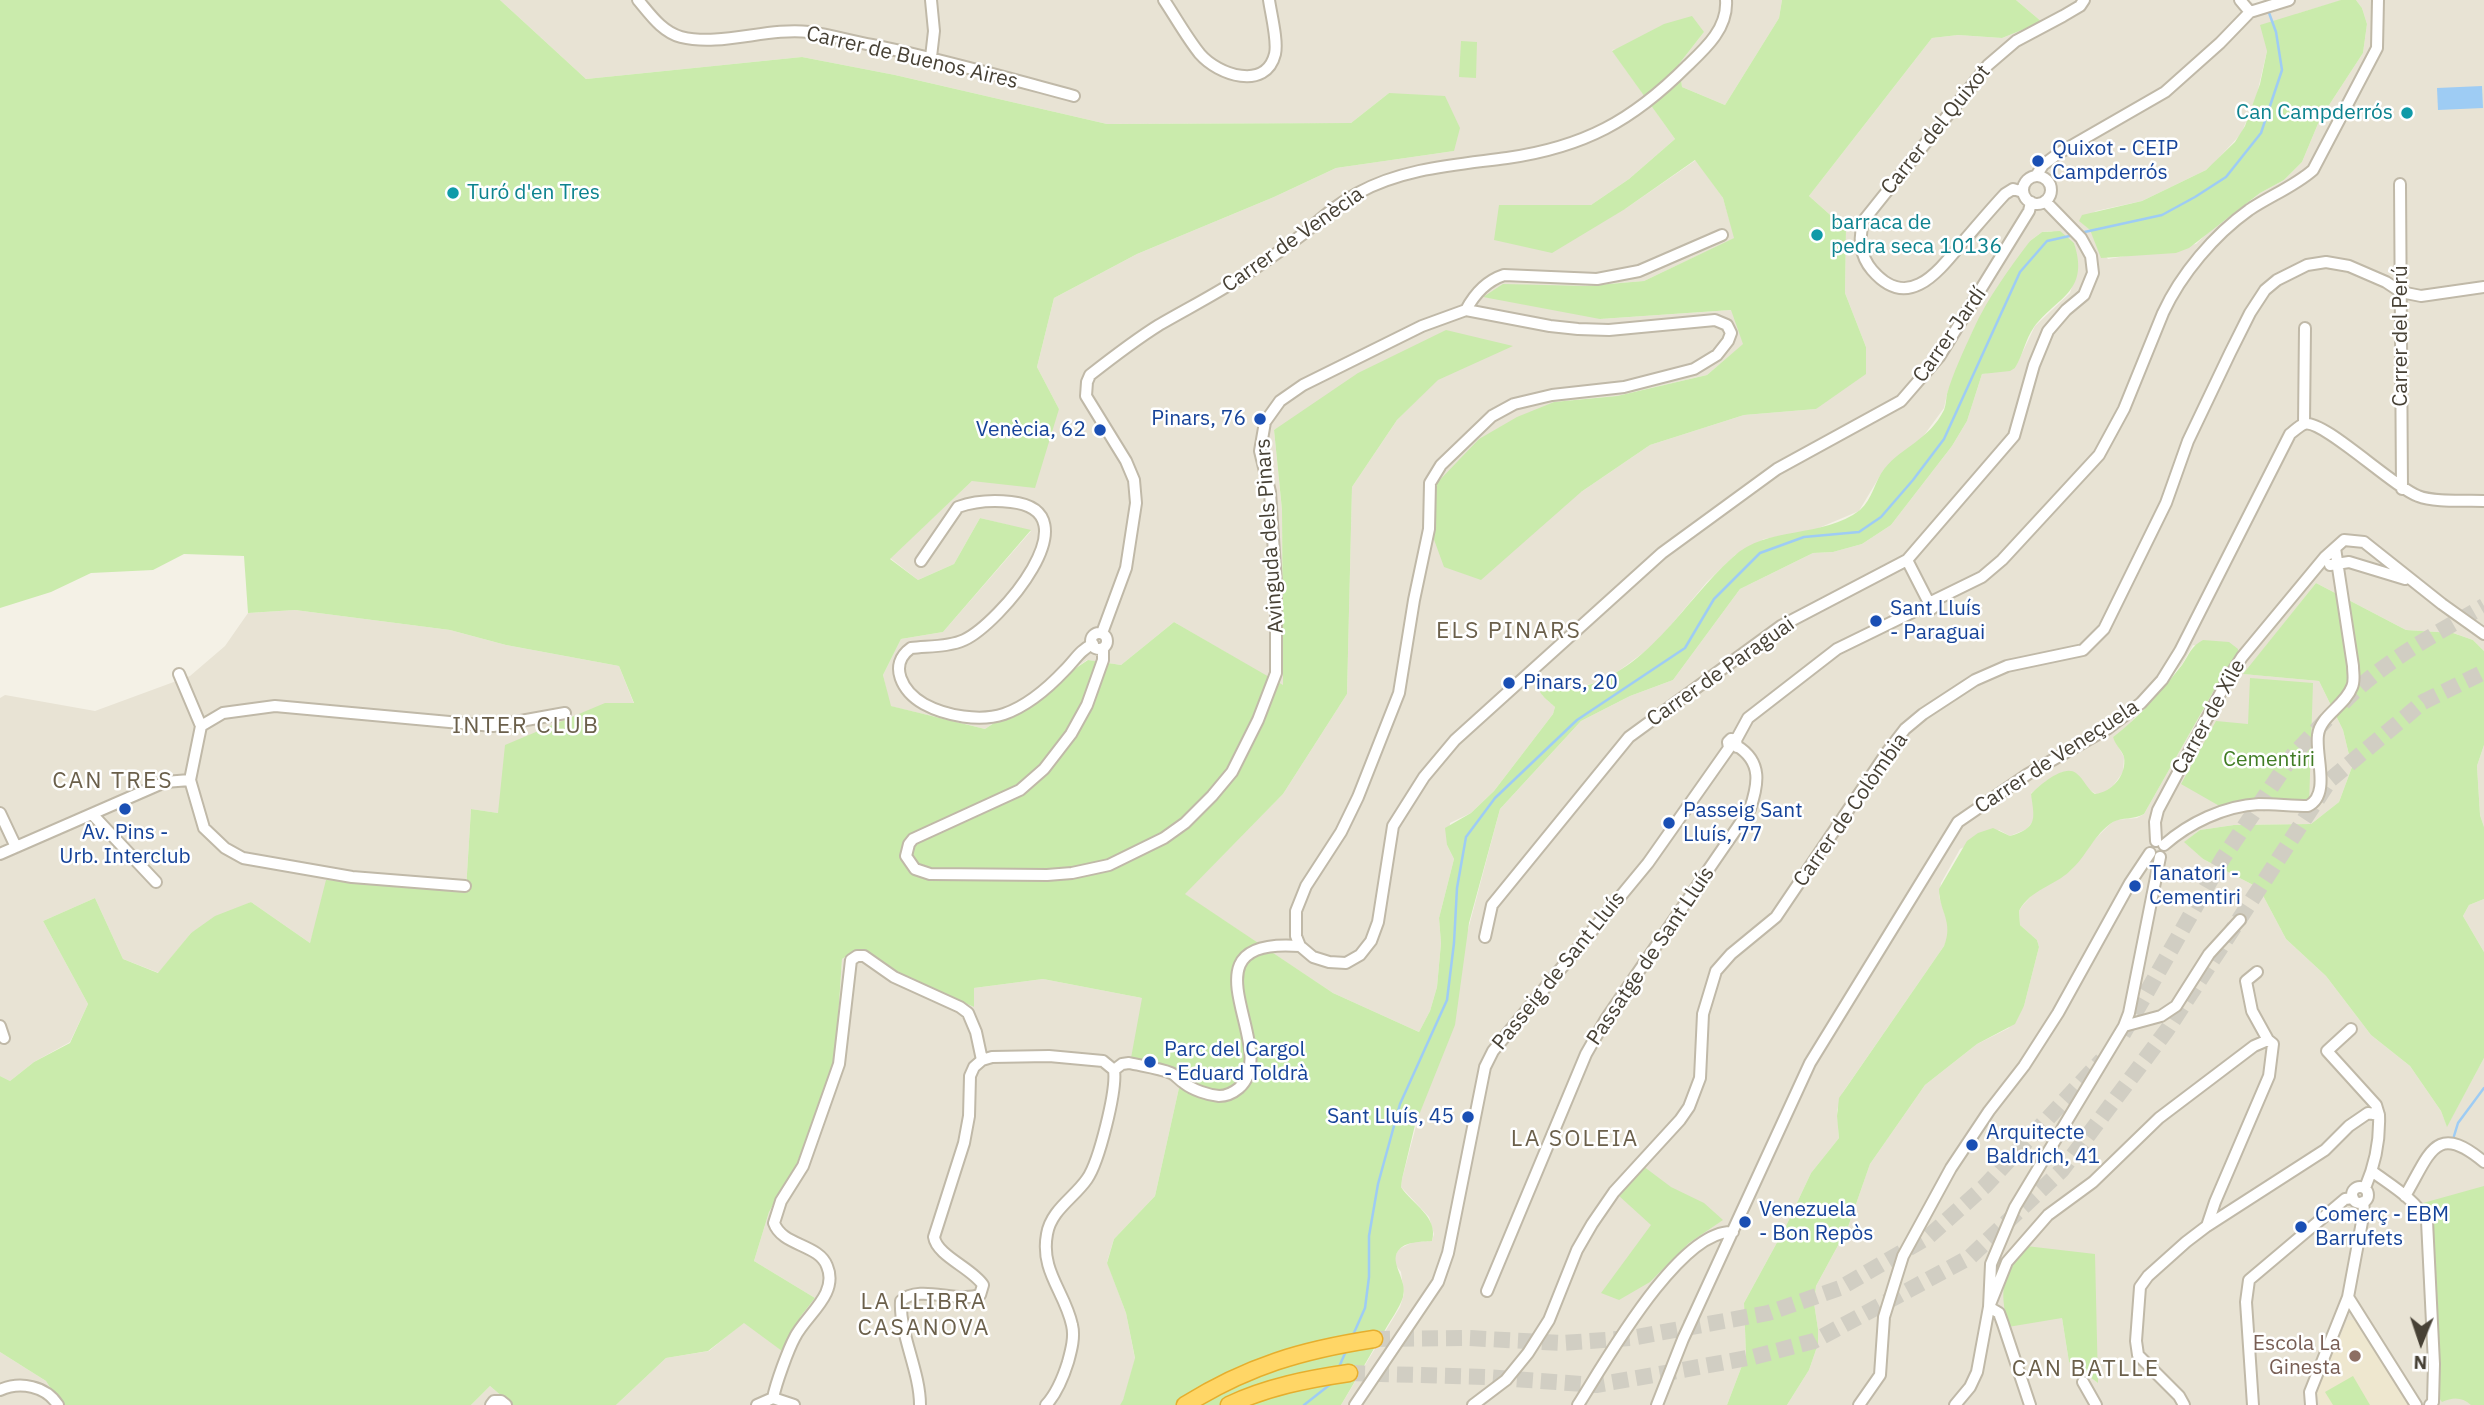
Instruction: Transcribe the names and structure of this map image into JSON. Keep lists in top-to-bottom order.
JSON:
{
  "streets": {
    "street": [
      "Carrer de Buenos Aires",
      "Carrer del Quixot",
      "Carrer de Venècia",
      "Carrer Jardí",
      "Carrer del Perú",
      "Avinguda dels Pinars",
      "Carrer de Paraguai",
      "Carrer de Xile",
      "Carrer de Veneçuela",
      "Carrer de Colòmbia",
      "Passatge de Sant Lluís",
      "Passeig de Sant Lluís"
    ]
  },
  "crossings": [
    ["Carrer del Quixot", "Carrer Jardí"],
    ["Carrer del Quixot", "Carrer de Paraguai"],
    ["Carrer de Venècia", "Avinguda dels Pinars"],
    ["Carrer Jardí", "Carrer de Paraguai"],
    ["Carrer del Perú", "Carrer de Colòmbia"],
    ["Passatge de Sant Lluís", "Passeig de Sant Lluís"]
  ],
  "districts": [
    "ELS PINARS",
    "INTER CLUB",
    "CAN TRES",
    "LA SOLEIA",
    "LA LLIBRA CASANOVA",
    "CAN BATLLE"
  ],
  "parks": ["Cementiri"],
  "places": [
    "Can Campderrós",
    "Quixot - CEIP Campderrós",
    "Turó d'en Tres",
    "barraca de pedra seca 10136",
    "Pinars, 76",
    "Venècia, 62",
    "Sant Lluís - Paraguai",
    "Pinars, 20",
    "Av. Pins - Urb. Interclub",
    "Passeig Sant Lluís, 77",
    "Tanatori - Cementiri",
    "Parc del Cargol - Eduard Toldrà",
    "Sant Lluís, 45",
    "Arquitecte Baldrich, 41",
    "Venezuela - Bon Repòs",
    "Comerç - EBM Barrufets",
    "Escola La Ginesta"
  ],
  "north": "bottom"
}
